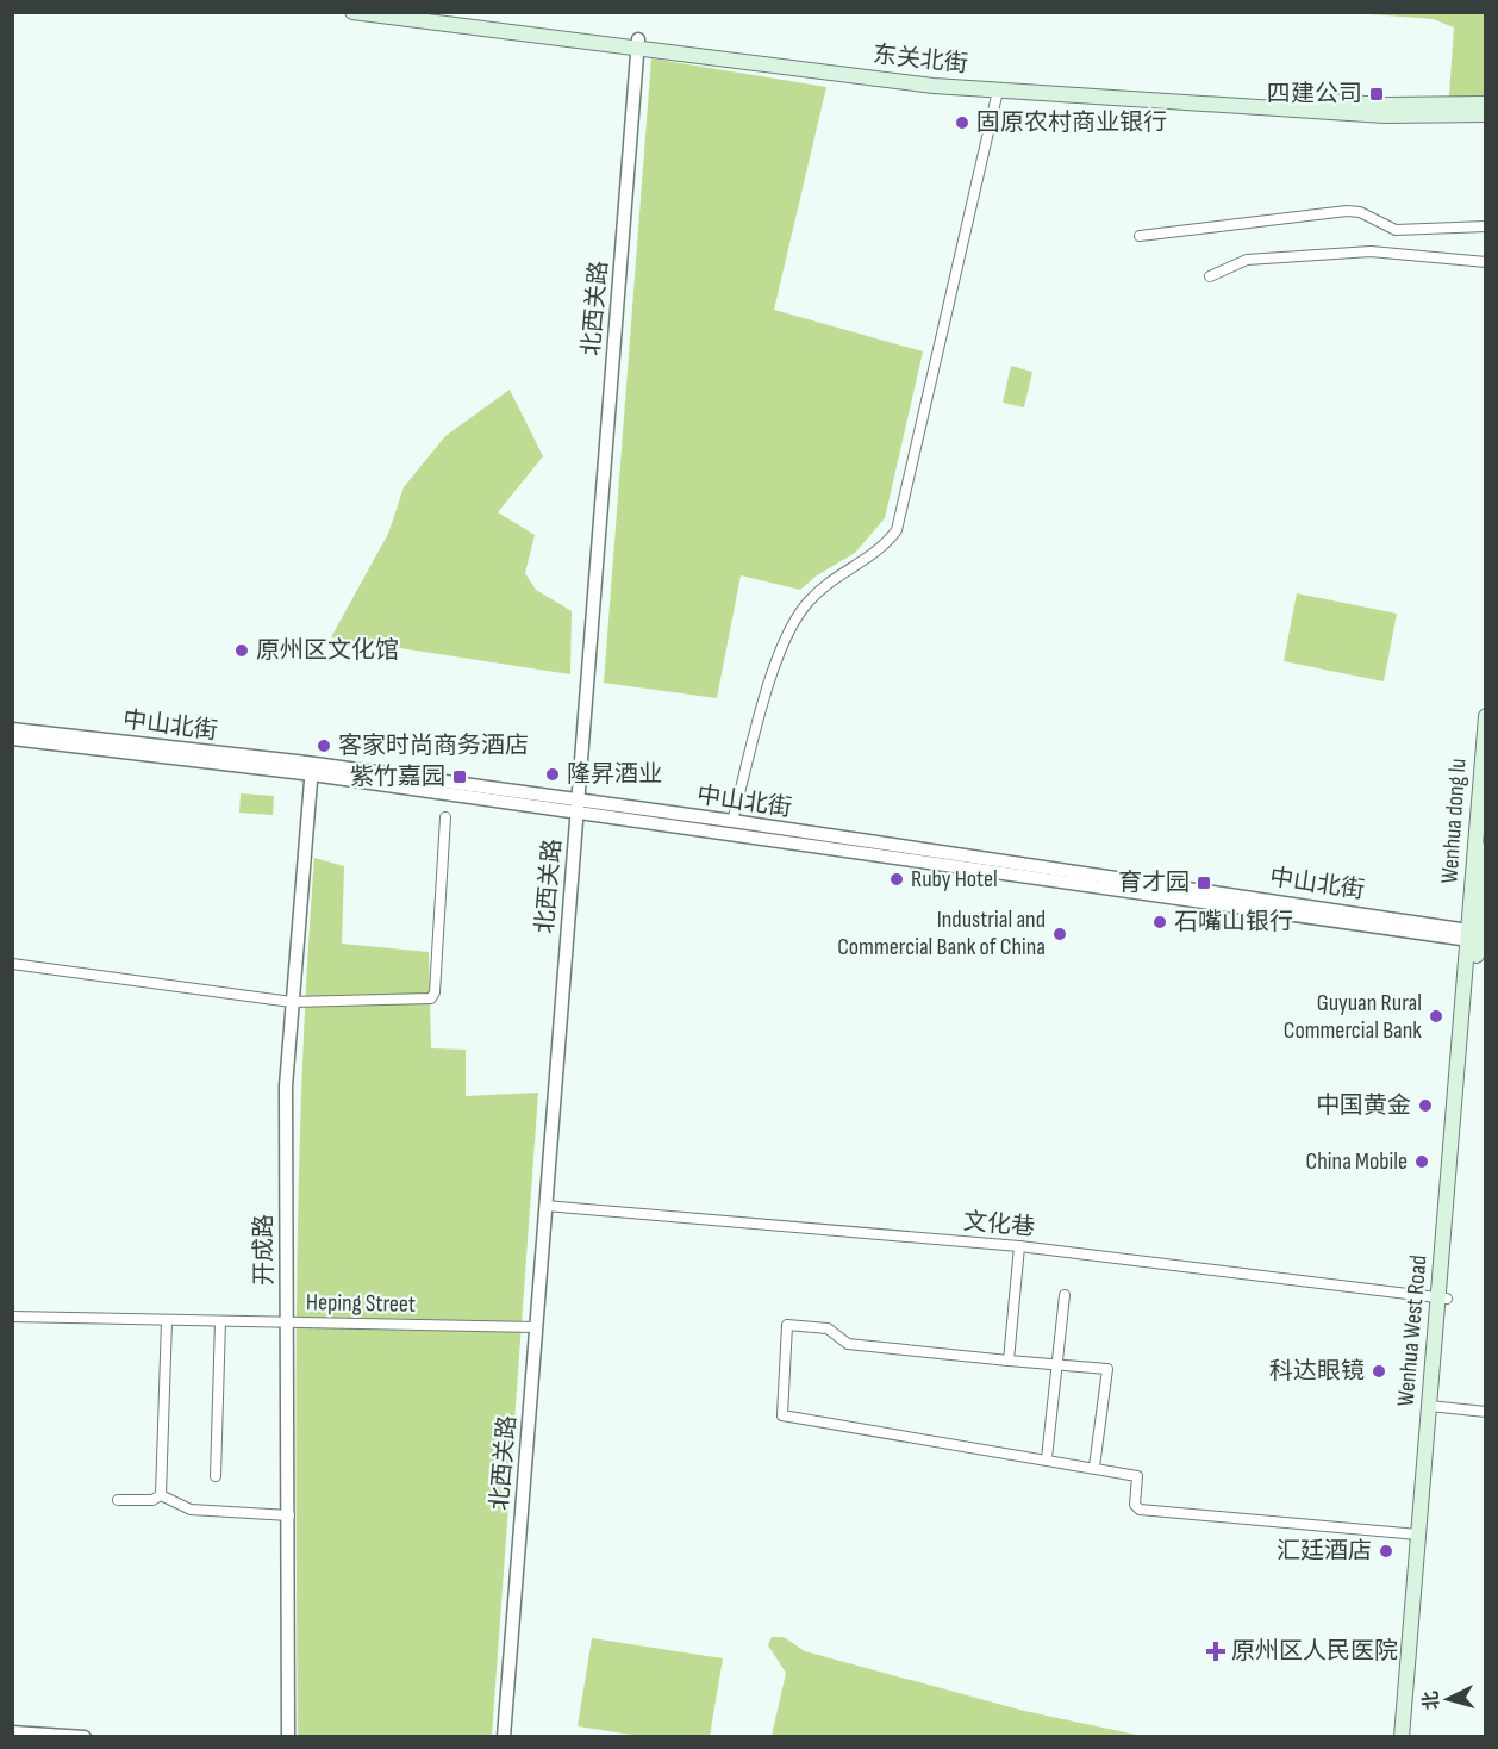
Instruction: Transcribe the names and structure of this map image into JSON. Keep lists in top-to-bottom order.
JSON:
{
  "streets": {
    "main road": ["东关北街", "Wenhua dong lu", "Wenhua West Road"],
    "street": [
      "北西关路",
      "中山北街",
      "文化巷",
      "开成路",
      "Heping Street"
    ]
  },
  "crossings": [
    ["东关北街", "北西关路"],
    ["北西关路", "中山北街"],
    ["北西关路", "文化巷"],
    ["北西关路", "Heping Street"],
    ["中山北街", "Wenhua dong lu"],
    ["中山北街", "开成路"],
    ["中山北街", "Wenhua West Road"],
    ["Wenhua dong lu", "Wenhua West Road"],
    ["文化巷", "Wenhua West Road"],
    ["开成路", "Heping Street"]
  ],
  "places": {
    "transit": ["四建公司", "紫竹嘉园", "育才园"],
    "other": [
      "固原农村商业银行",
      "原州区文化馆",
      "客家时尚商务酒店",
      "隆昇酒业",
      "Ruby Hotel",
      "石嘴山银行",
      "Industrial and Commercial Bank of China",
      "Guyuan Rural Commercial Bank",
      "中国黄金",
      "China Mobile",
      "科达眼镜",
      "汇廷酒店"
    ],
    "health": ["原州区人民医院"]
  },
  "north": "left"
}
